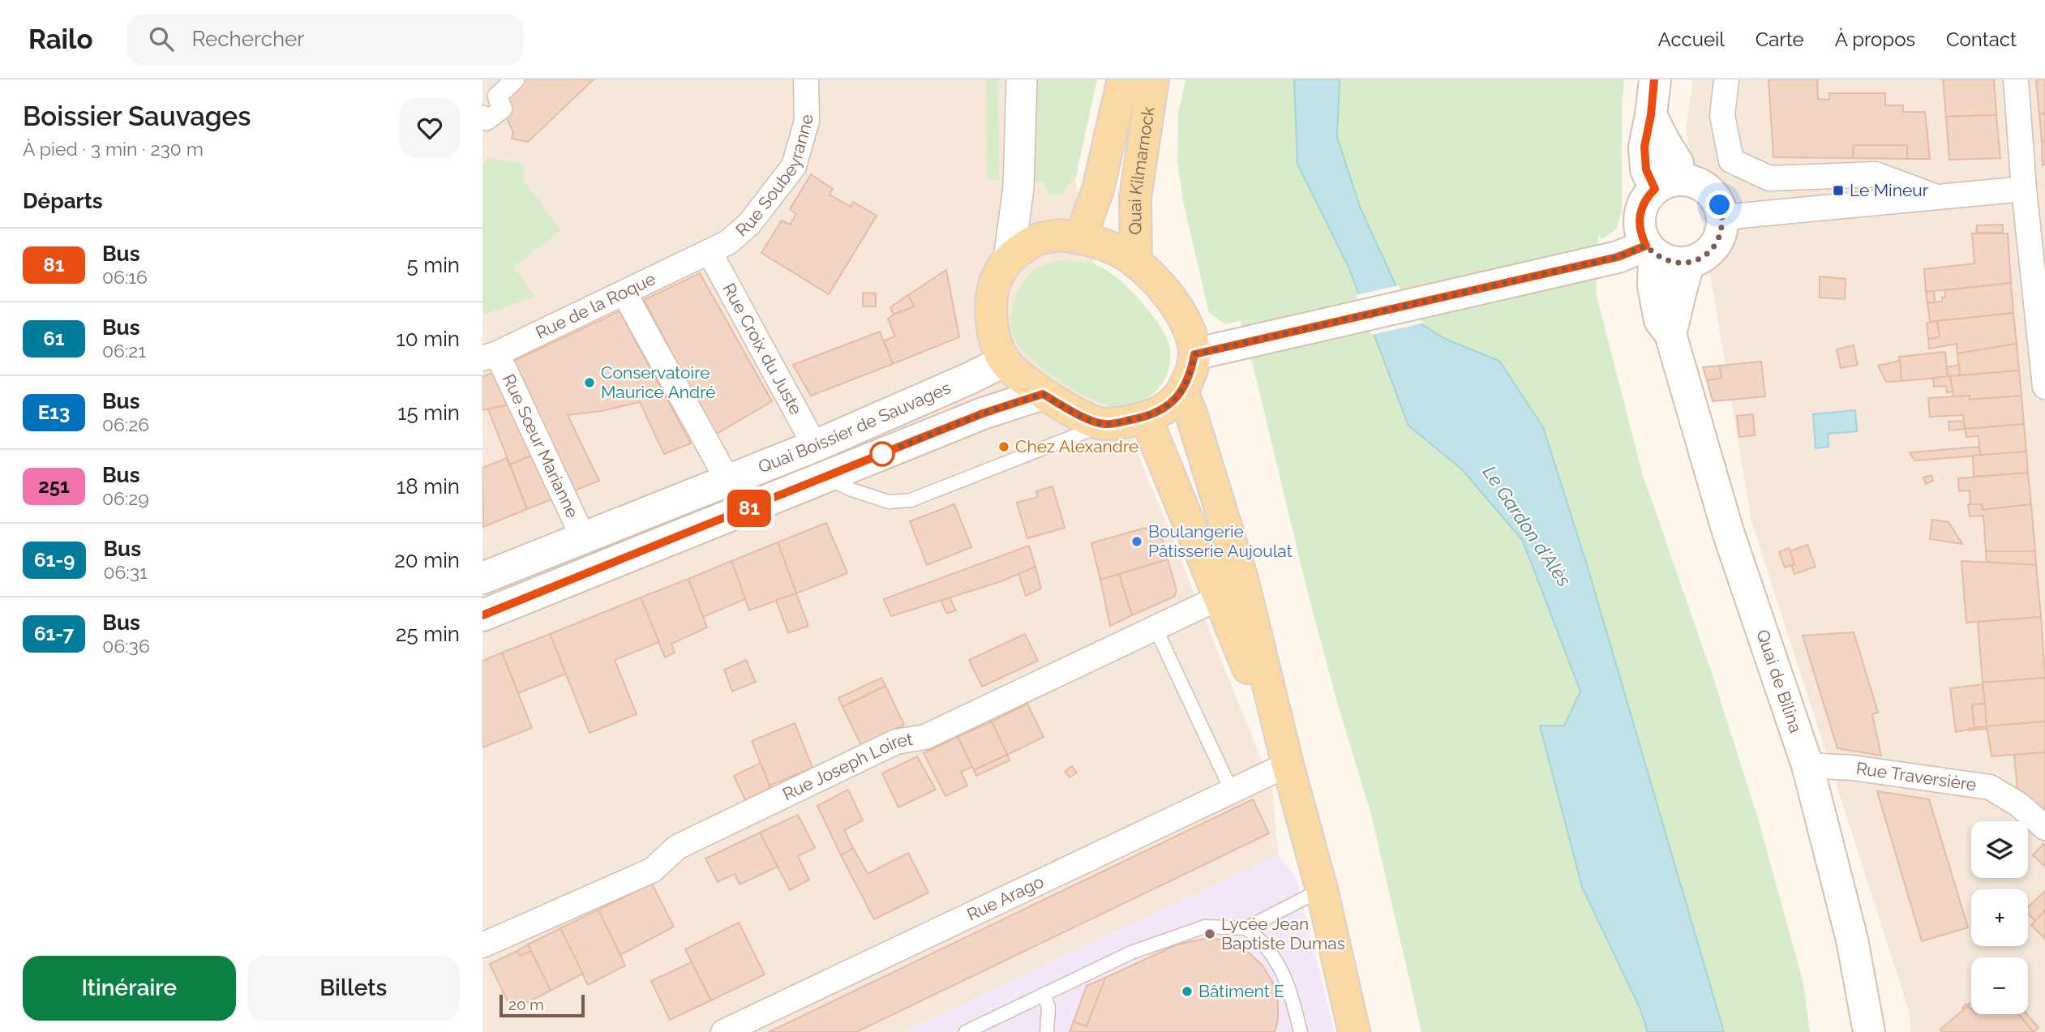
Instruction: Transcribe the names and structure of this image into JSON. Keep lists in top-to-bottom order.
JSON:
{
  "streets": {
    "main road": ["Quai Kilmarnock", "Quai Boissier de Sauvages", "Quai de Bilina"],
    "street": [
      "Rue Soubeyranne",
      "Rue de la Roque",
      "Rue Croix du Juste",
      "Rue Sœur Marianne",
      "Rue Joseph Loiret",
      "Rue Traversière",
      "Rue Arago"
    ]
  },
  "crossings": [
    ["Quai Kilmarnock", "Quai Boissier de Sauvages"],
    ["Rue Soubeyranne", "Rue de la Roque"],
    ["Rue Soubeyranne", "Rue Croix du Juste"],
    ["Rue de la Roque", "Rue Croix du Juste"],
    ["Rue de la Roque", "Rue Sœur Marianne"],
    ["Rue Croix du Juste", "Quai Boissier de Sauvages"],
    ["Quai Boissier de Sauvages", "Rue Sœur Marianne"],
    ["Quai de Bilina", "Rue Traversière"]
  ],
  "water": ["Le Gardon d'Alès"],
  "places": {
    "transit": ["Le Mineur"],
    "other": [
      "Conservatoire Maurice André",
      "Chez Alexandre",
      "Boulangerie Pâtisserie Aujoulat",
      "Lycée Jean Baptiste Dumas",
      "Bâtiment E"
    ]
  },
  "lines": ["bus line 81"],
  "scale_bar": "20 m",
  "page": {
    "header": "Railo",
    "search": "Rechercher",
    "nav": [
      "Accueil",
      "Carte",
      "À propos",
      "Contact"
    ],
    "heading": [
      ["Boissier Sauvages", "À pied · 3 min · 230 m"],
      "Départs"
    ],
    "on_map": "81",
    "list": [
      {
        "mark": "81",
        "name": "Bus",
        "note": "06:16",
        "value": "5 min"
      },
      {
        "mark": "61",
        "name": "Bus",
        "note": "06:21",
        "value": "10 min"
      },
      {
        "mark": "E13",
        "name": "Bus",
        "note": "06:26",
        "value": "15 min"
      },
      {
        "mark": "251",
        "name": "Bus",
        "note": "06:29",
        "value": "18 min"
      },
      {
        "mark": "61-9",
        "name": "Bus",
        "note": "06:31",
        "value": "20 min"
      },
      {
        "mark": "61-7",
        "name": "Bus",
        "note": "06:36",
        "value": "25 min"
      }
    ],
    "map_buttons": ["+", "−"],
    "buttons": ["Itinéraire", "Billets"],
    "scale": "20 m"
  }
}
